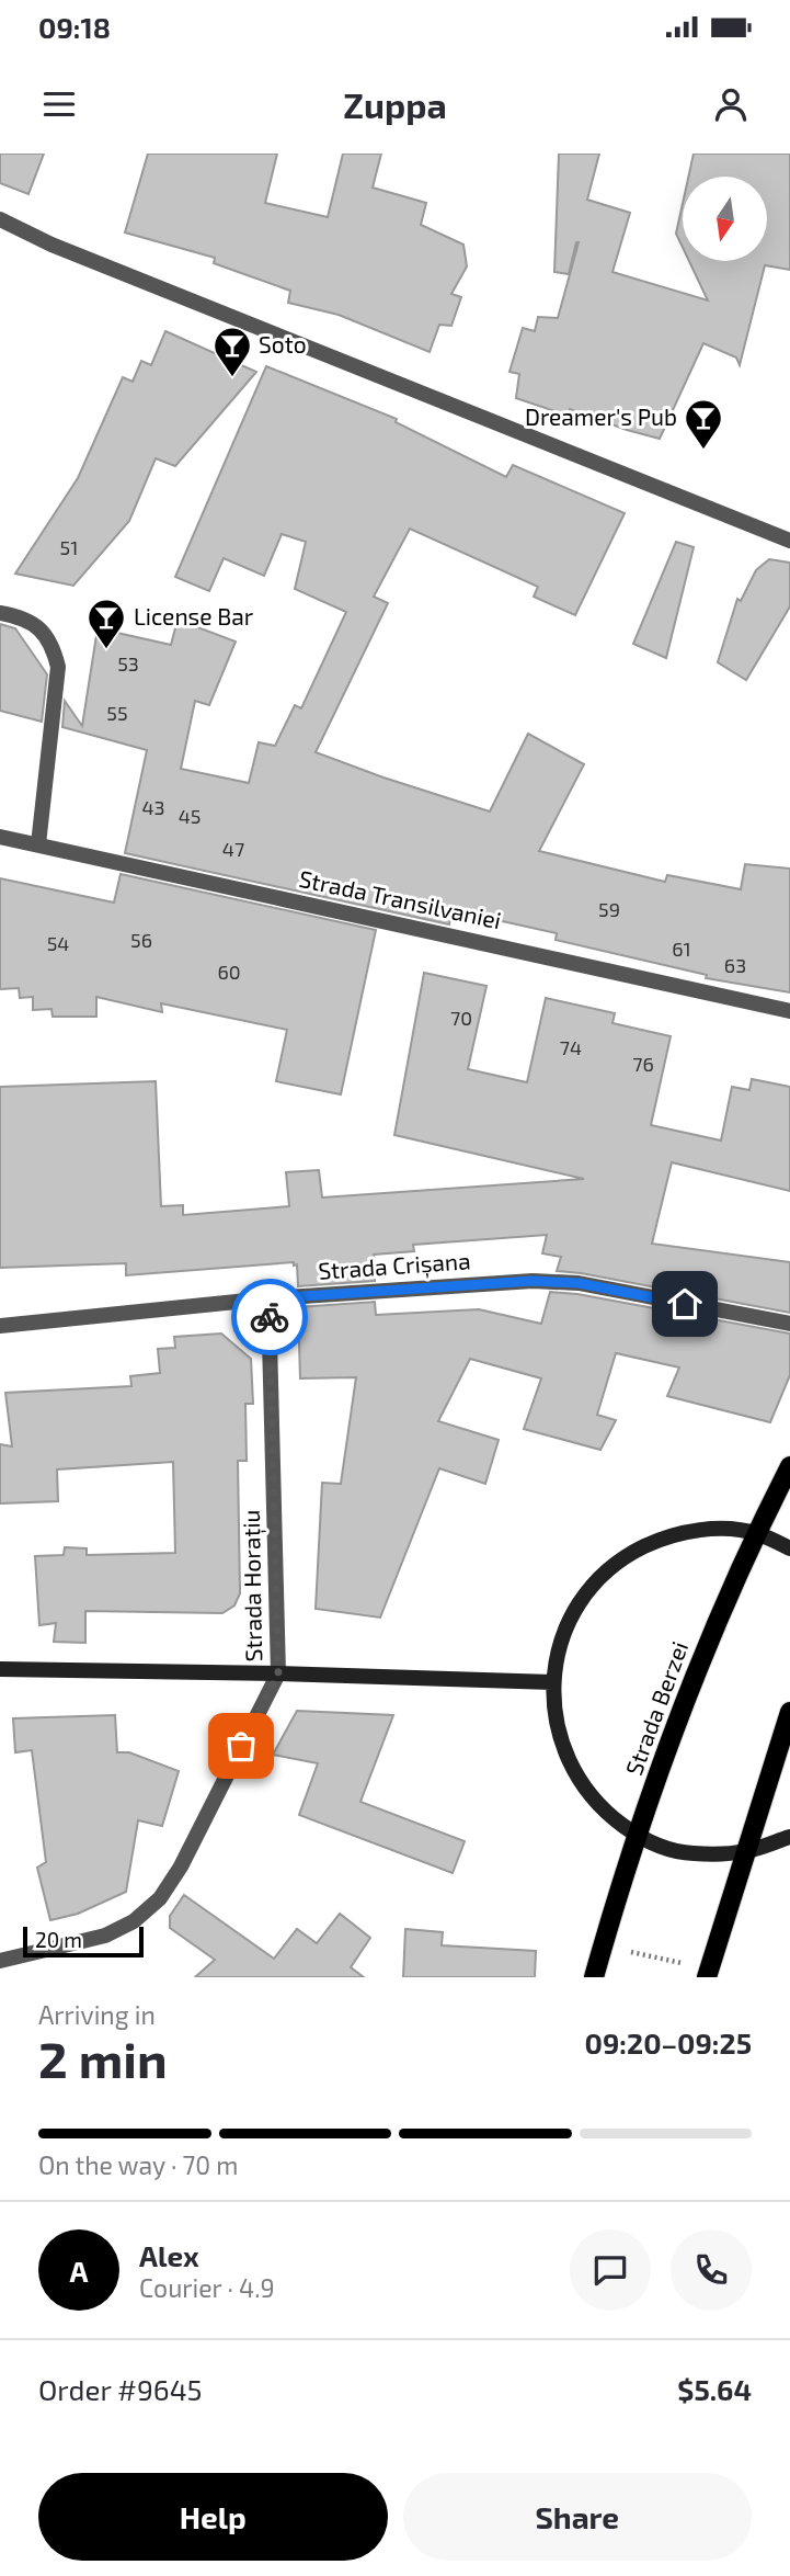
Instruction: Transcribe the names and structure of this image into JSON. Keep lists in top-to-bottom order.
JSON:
{
  "streets": {
    "main road": ["Strada Berzei"],
    "street": ["Strada Transilvaniei", "Strada Crișana", "Strada Horațiu"]
  },
  "crossings": [
    ["Strada Crișana", "Strada Horațiu"]
  ],
  "places": {
    "bar": ["Soto", "Dreamer's Pub", "License Bar"]
  },
  "house_numbers": [
    "51",
    "53",
    "55",
    "43",
    "45",
    "47",
    "59",
    "56",
    "54",
    "61",
    "63",
    "60",
    "70",
    "74",
    "76"
  ],
  "scale_bar": "20 m",
  "north": "bottom",
  "page": {
    "status": "09:18",
    "header": "Zuppa",
    "scale": "20 m",
    "heading": ["2 min", "Arriving in", "09:20–09:25"],
    "panel": [
      "Alex",
      "Courier · 4.9",
      "Order #9645",
      "$5.64"
    ],
    "bar": "On the way · 70 m",
    "round": "A",
    "buttons": ["Help", "Share"]
  }
}
